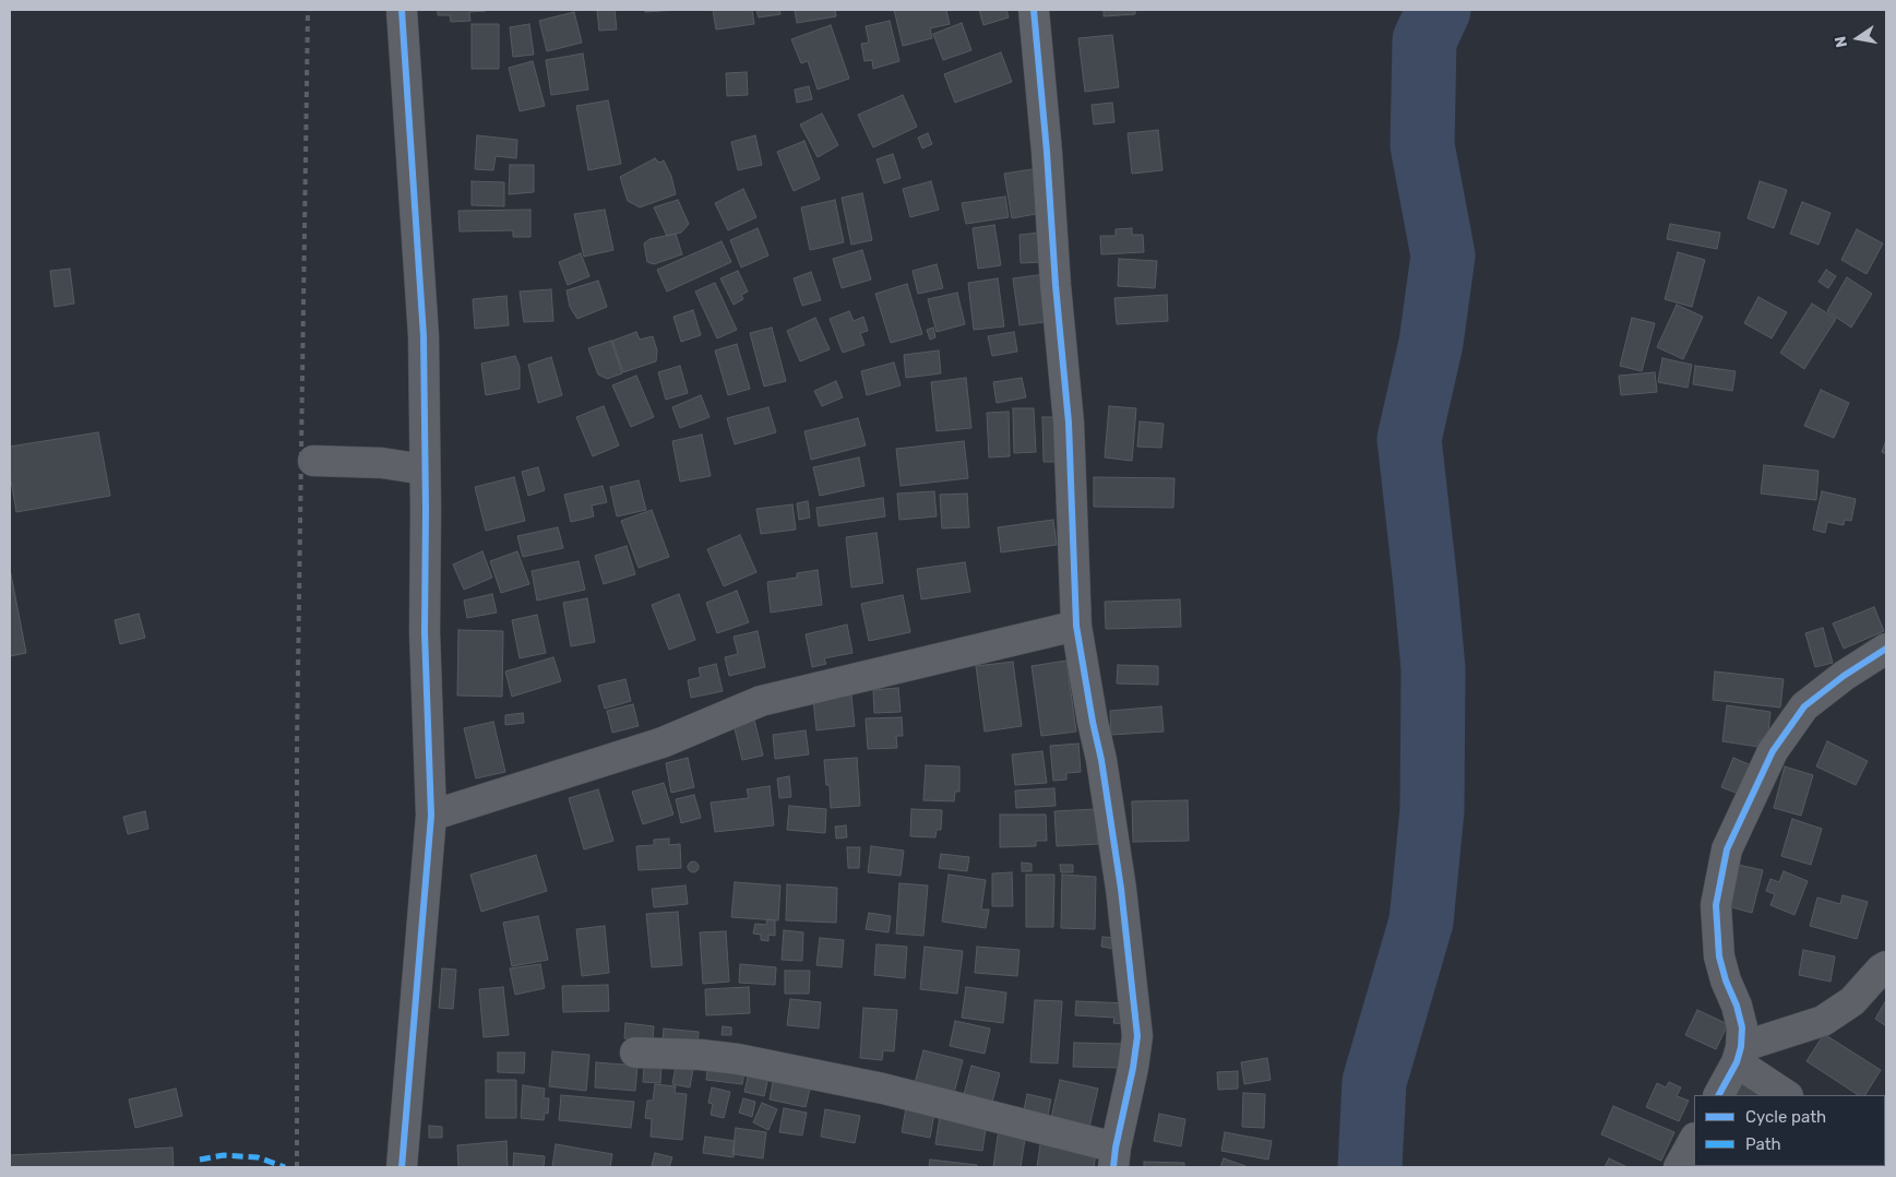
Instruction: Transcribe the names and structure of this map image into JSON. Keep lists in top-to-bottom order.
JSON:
{
  "legend": ["Cycle path", "Path"],
  "north": "left"
}
